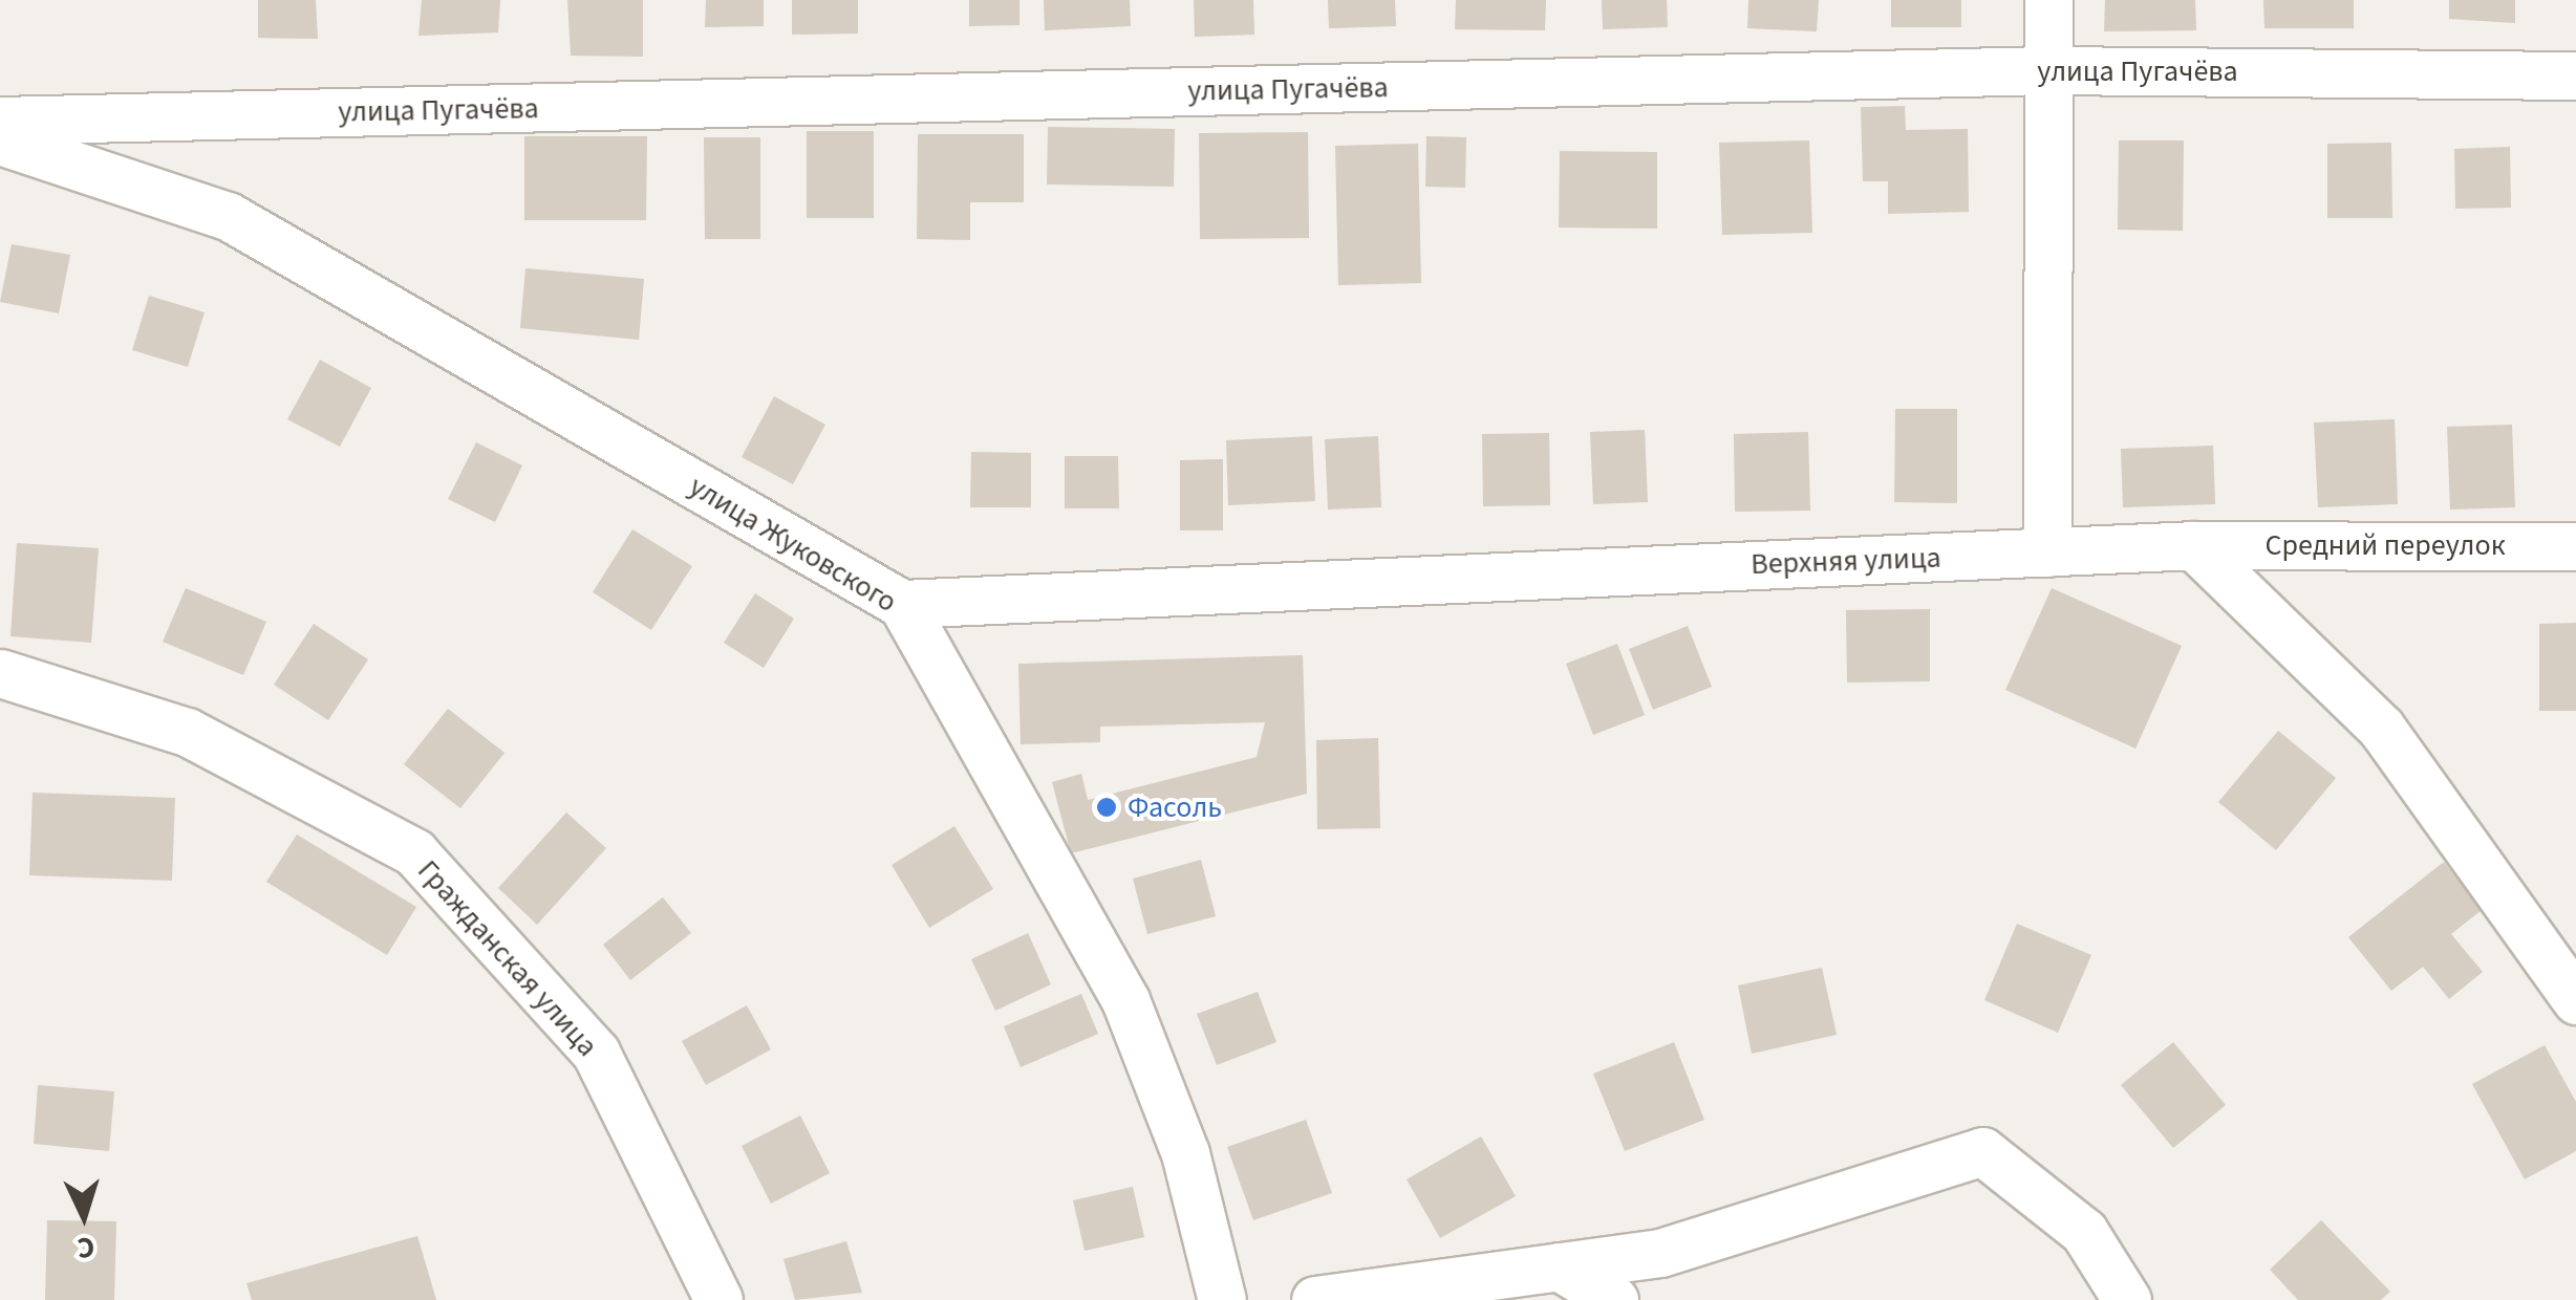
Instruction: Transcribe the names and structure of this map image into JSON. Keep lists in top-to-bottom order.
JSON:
{
  "streets": {
    "street": [
      "улица Пугачёва",
      "улица Жуковского",
      "Средний переулок",
      "Верхняя улица",
      "Гражданская улица"
    ]
  },
  "crossings": [
    ["улица Жуковского", "Верхняя улица"],
    ["Средний переулок", "Верхняя улица"]
  ],
  "places": ["Фасоль"],
  "north": "bottom"
}
